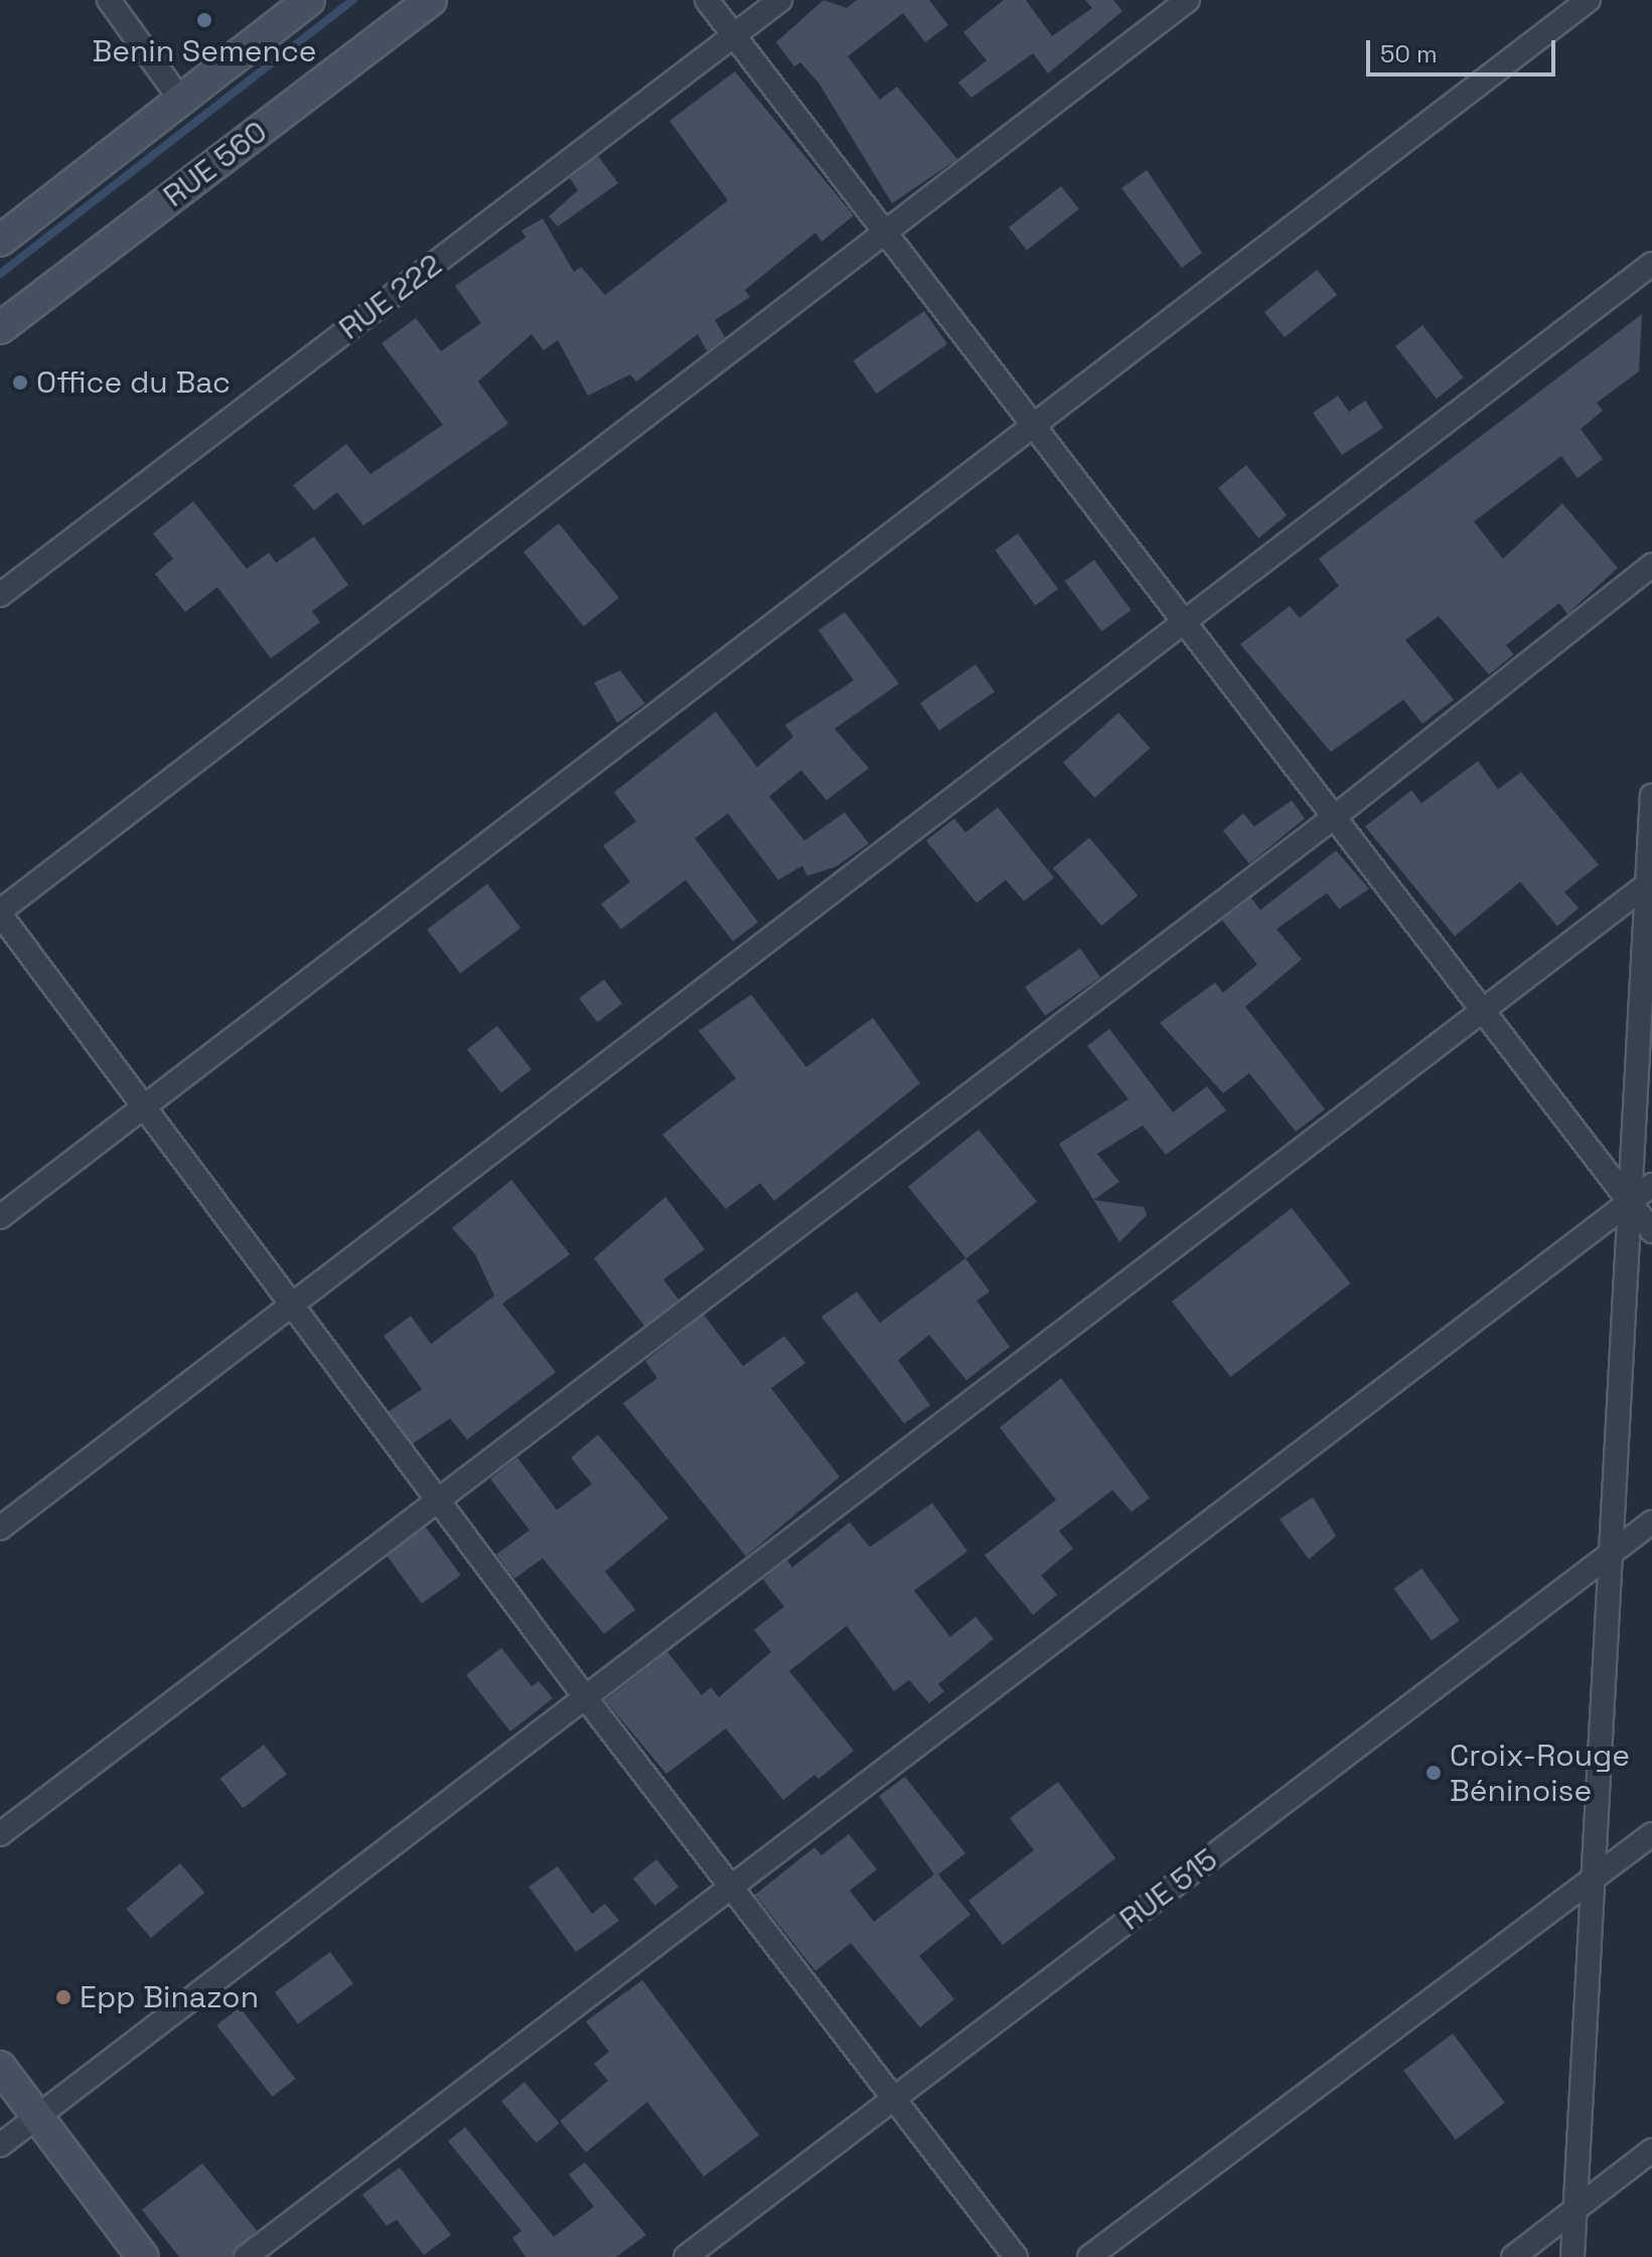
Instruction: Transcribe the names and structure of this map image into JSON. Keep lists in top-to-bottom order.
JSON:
{
  "streets": {
    "main road": ["RUE 560"],
    "street": ["RUE 222", "RUE 515"]
  },
  "places": [
    "Benin Semence",
    "Office du Bac",
    "Croix-Rouge Béninoise",
    "Epp Binazon"
  ],
  "scale_bar": "50 m"
}
